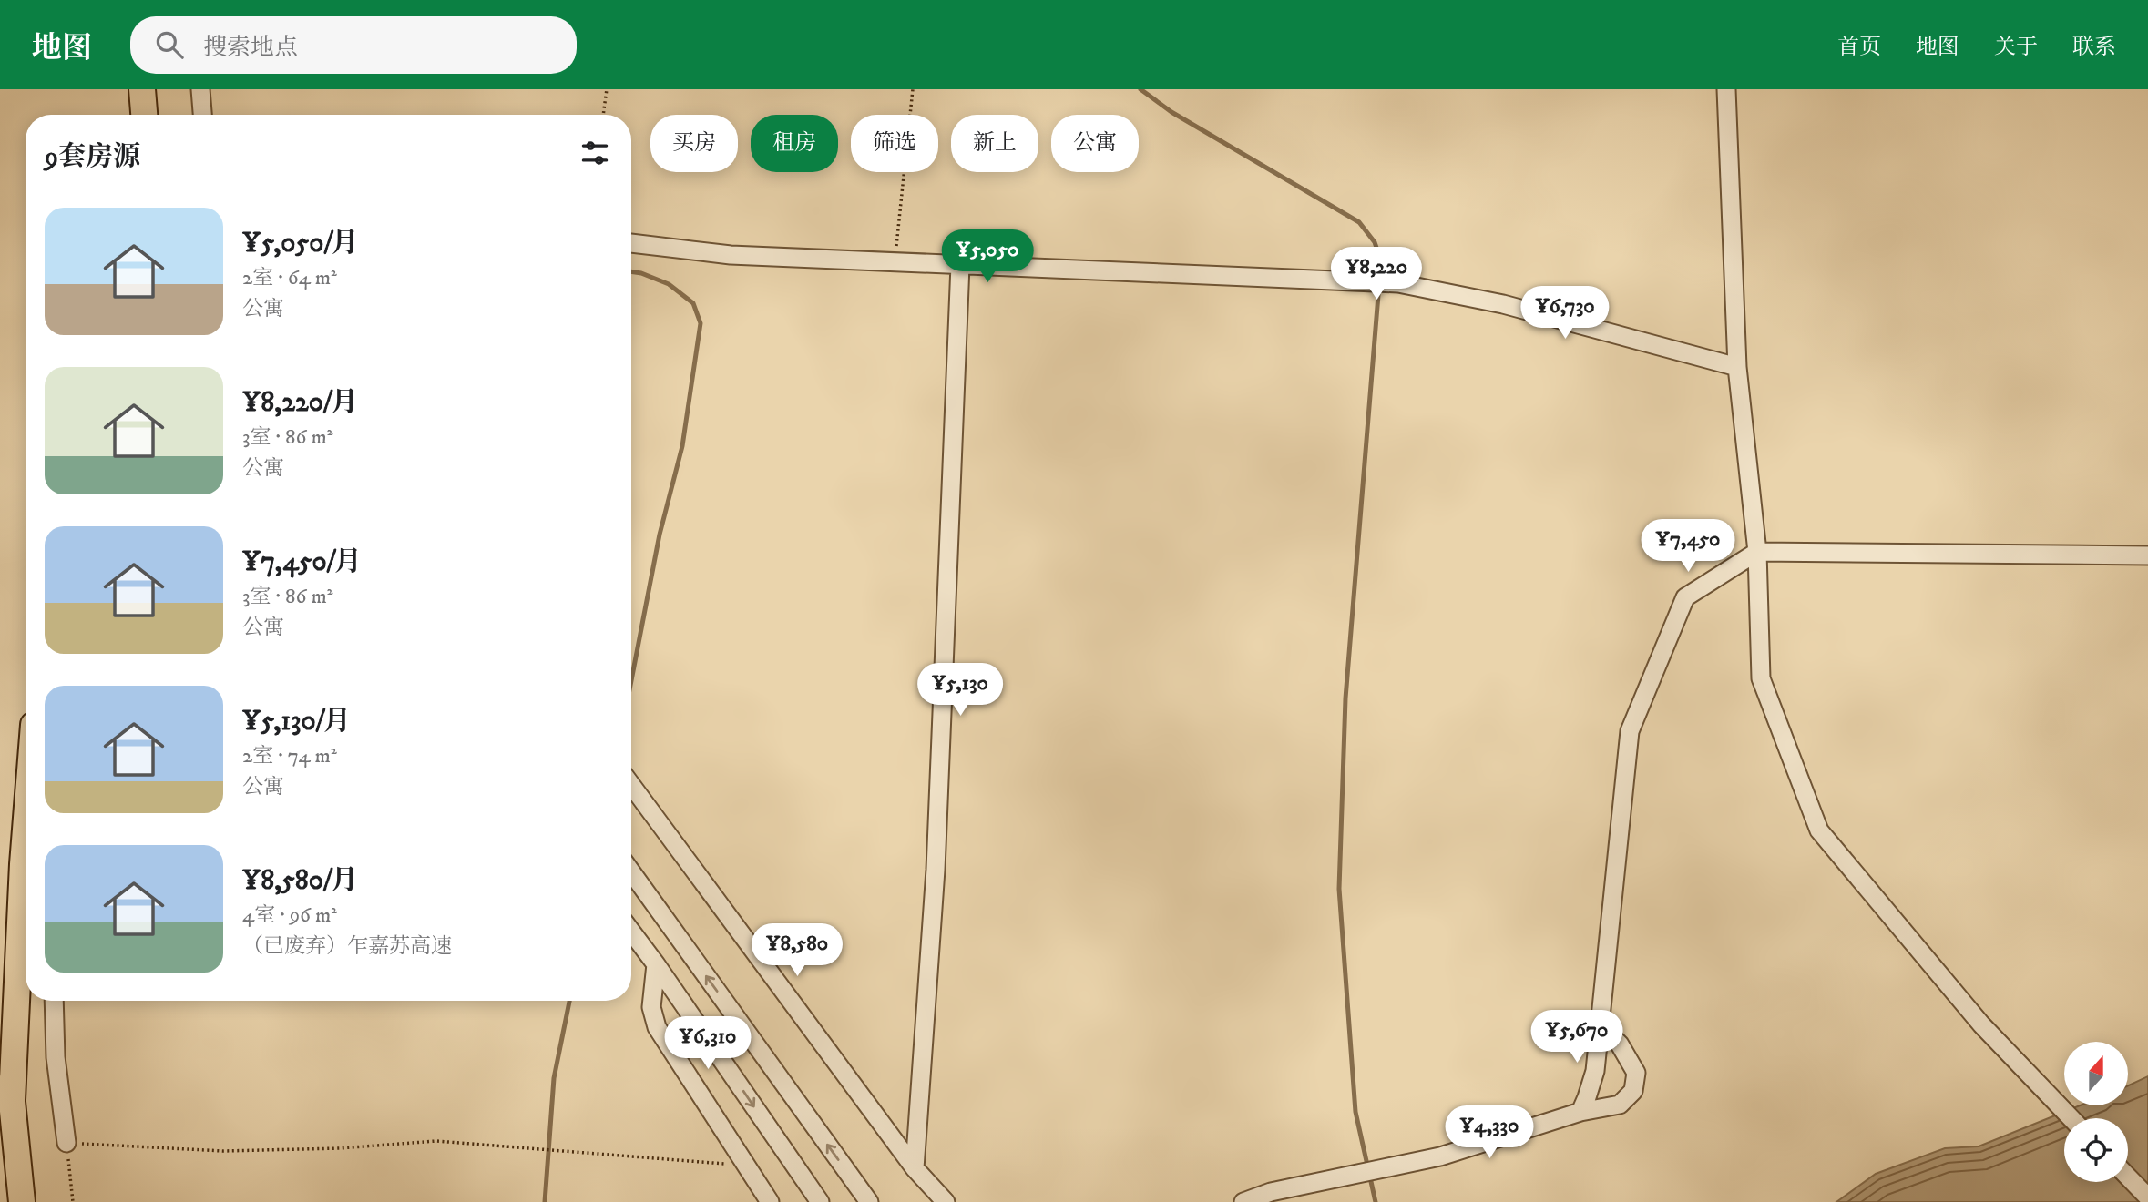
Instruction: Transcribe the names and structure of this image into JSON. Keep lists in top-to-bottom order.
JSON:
{
  "north": "top",
  "page": {
    "header": "地图",
    "search": "搜索地点",
    "nav": [
      "首页",
      "地图",
      "关于",
      "联系"
    ],
    "chip": [
      "买房",
      "租房",
      "筛选",
      "新上",
      "公寓"
    ],
    "heading": "9套房源",
    "list": [
      {
        "name": "¥5,050/月",
        "note": "2室 · 64 m² · 公寓"
      },
      {
        "name": "¥8,220/月",
        "note": "3室 · 86 m² · 公寓"
      },
      {
        "name": "¥7,450/月",
        "note": "3室 · 86 m² · 公寓"
      },
      {
        "name": "¥5,130/月",
        "note": "2室 · 74 m² · 公寓"
      },
      {
        "name": "¥8,580/月",
        "note": "4室 · 96 m² · （已废弃）乍嘉苏高速"
      }
    ],
    "price": [
      "¥5,050",
      "¥8,220",
      "¥6,730",
      "¥7,450",
      "¥5,130",
      "¥8,580",
      "¥5,670",
      "¥6,310",
      "¥4,330"
    ]
  }
}
